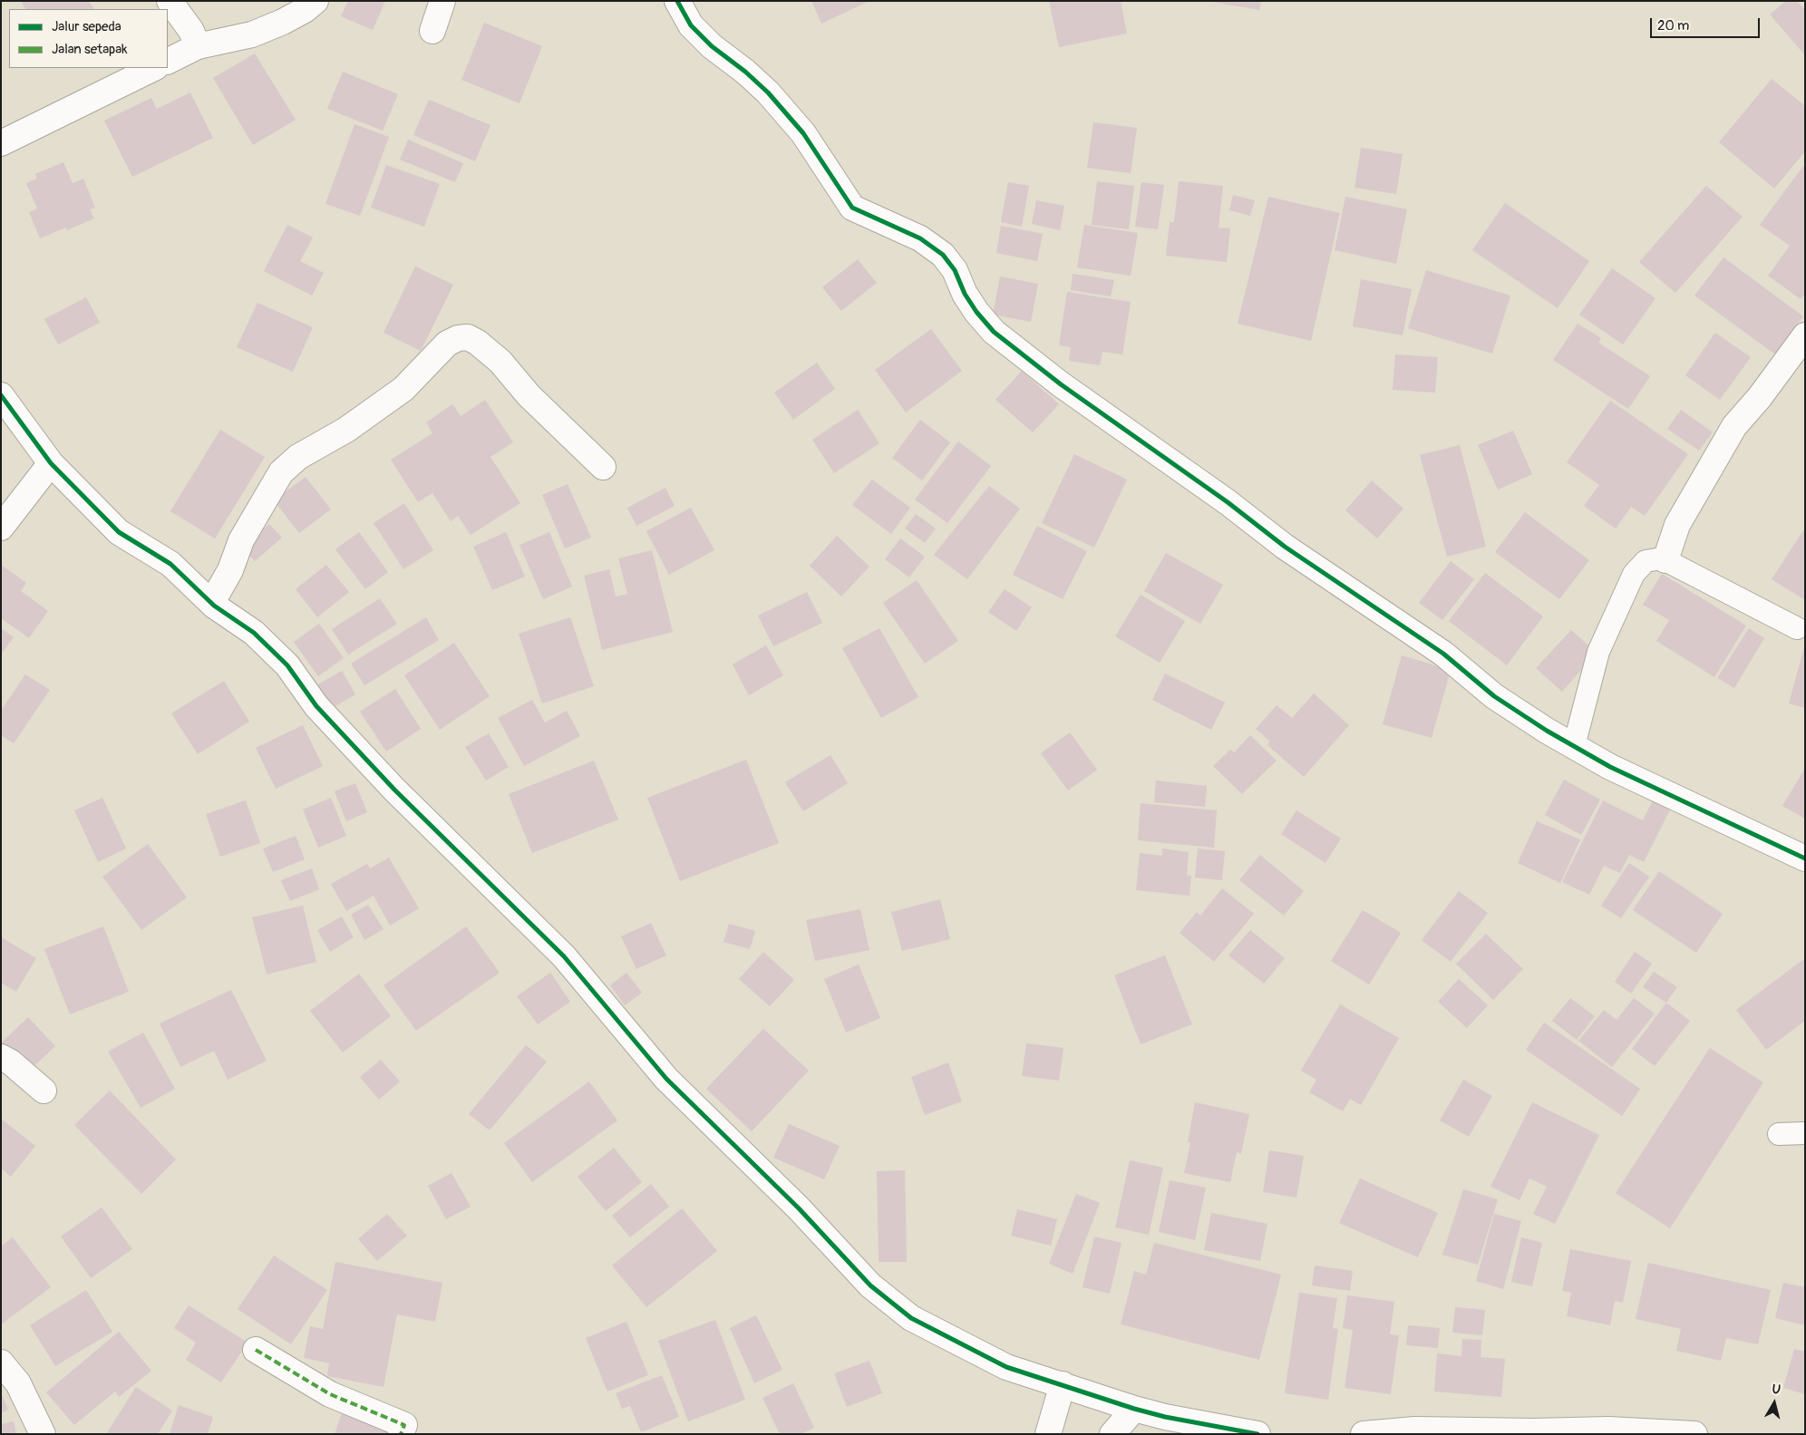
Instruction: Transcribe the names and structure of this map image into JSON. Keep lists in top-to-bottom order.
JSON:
{
  "legend": ["Jalur sepeda", "Jalan setapak"],
  "scale_bar": "20 m",
  "north": "top"
}
